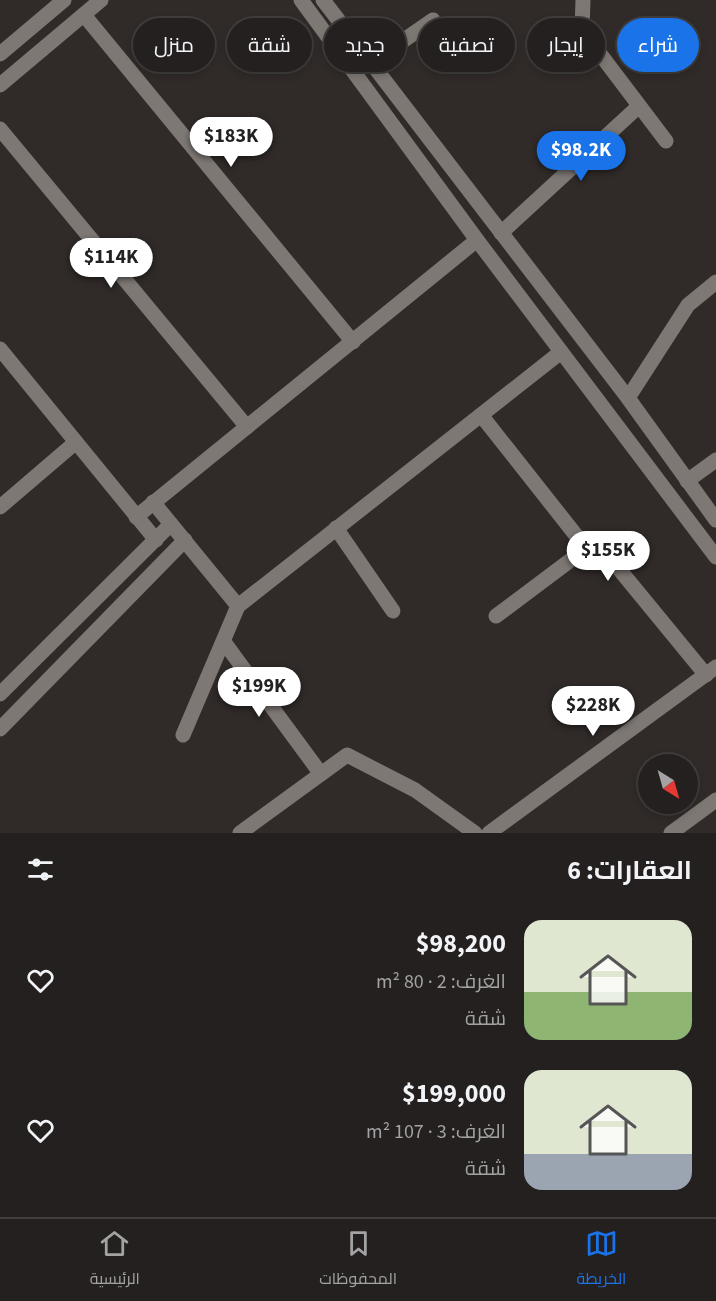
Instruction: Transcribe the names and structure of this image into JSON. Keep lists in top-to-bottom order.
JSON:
{
  "north": "bottom right",
  "page": {
    "chip": [
      "شراء",
      "إيجار",
      "تصفية",
      "جديد",
      "شقة",
      "منزل"
    ],
    "price": [
      "$183K",
      "$98.2K",
      "$114K",
      "$155K",
      "$199K",
      "$228K"
    ],
    "heading": "العقارات: 6",
    "list": [
      {
        "name": "$98,200",
        "note": "الغرف: 2 · 80 m² · شقة"
      },
      {
        "name": "$199,000",
        "note": "الغرف: 3 · 107 m² · شقة"
      }
    ],
    "tabs": ["الخريطة", "المحفوظات", "الرئيسية"]
  }
}
